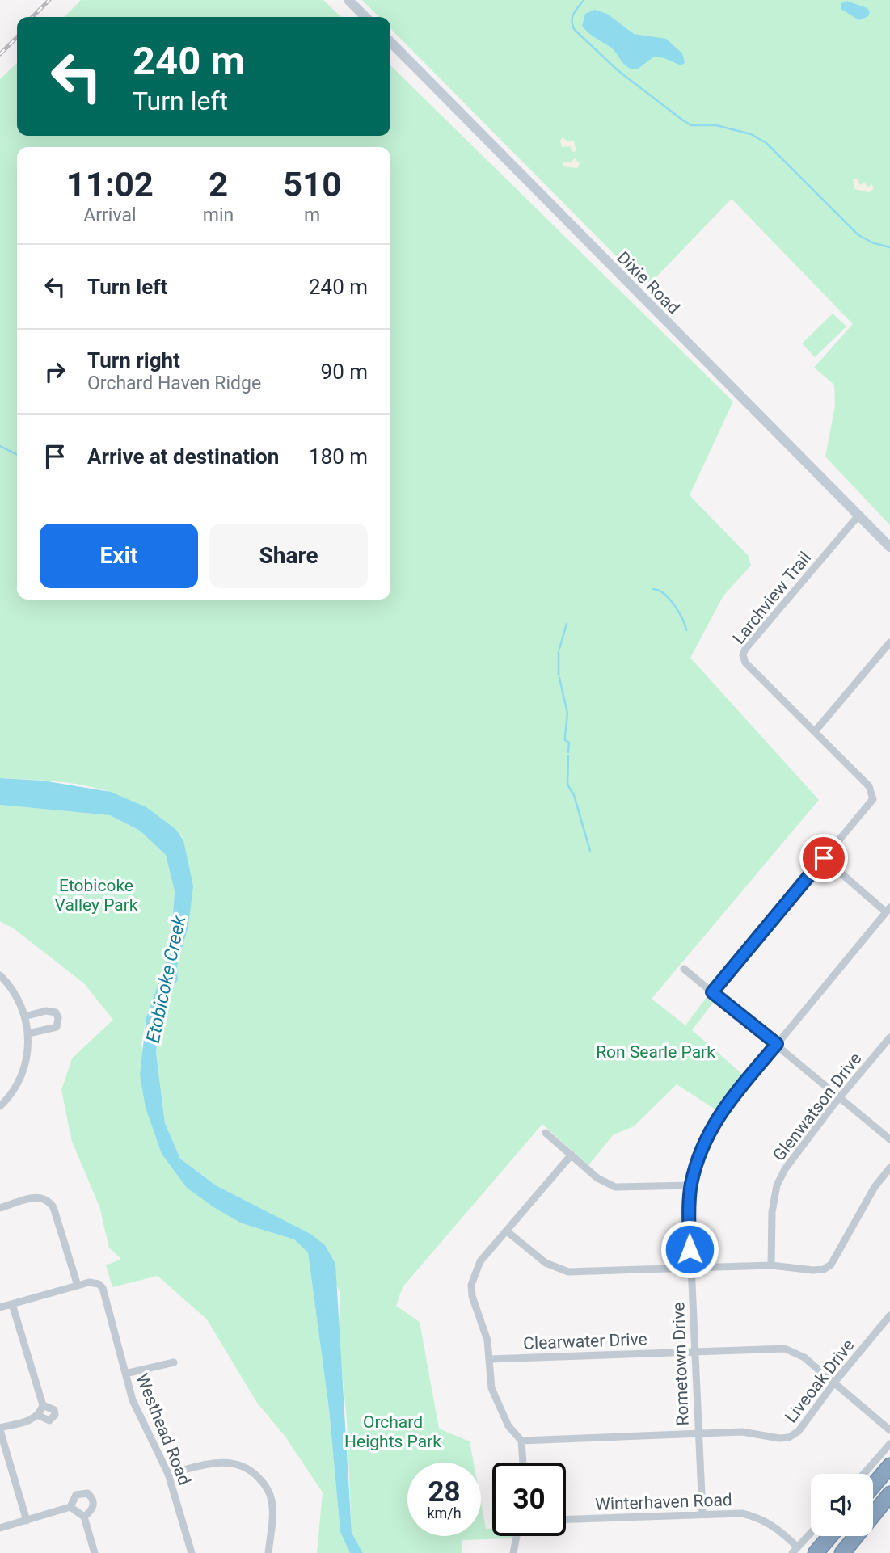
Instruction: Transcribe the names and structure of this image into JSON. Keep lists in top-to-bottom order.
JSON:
{
  "streets": {
    "main road": ["Dixie Road"],
    "street": [
      "Larchview Trail",
      "Glenwatson Drive",
      "Clearwater Drive",
      "Rometown Drive",
      "Liveoak Drive",
      "Westhead Road",
      "Winterhaven Road"
    ]
  },
  "crossings": [
    ["Dixie Road", "Larchview Trail"],
    ["Clearwater Drive", "Rometown Drive"],
    ["Clearwater Drive", "Liveoak Drive"],
    ["Rometown Drive", "Liveoak Drive"],
    ["Rometown Drive", "Winterhaven Road"]
  ],
  "water": ["Etobicoke Creek"],
  "parks": ["Etobicoke Valley Park", "Ron Searle Park", "Orchard Heights Park"],
  "page": {
    "turn": ["240 m", "Turn left"],
    "eta": [
      "11:02",
      "Arrival",
      "2",
      "min",
      "510",
      "m"
    ],
    "list": [
      {
        "name": "Turn left",
        "value": "240 m"
      },
      {
        "name": "Turn right",
        "note": "Orchard Haven Ridge",
        "value": "90 m"
      },
      {
        "name": "Arrive at destination",
        "value": "180 m"
      }
    ],
    "buttons": ["Exit", "Share"],
    "speed": "28 km/h",
    "limit": "30"
  }
}
